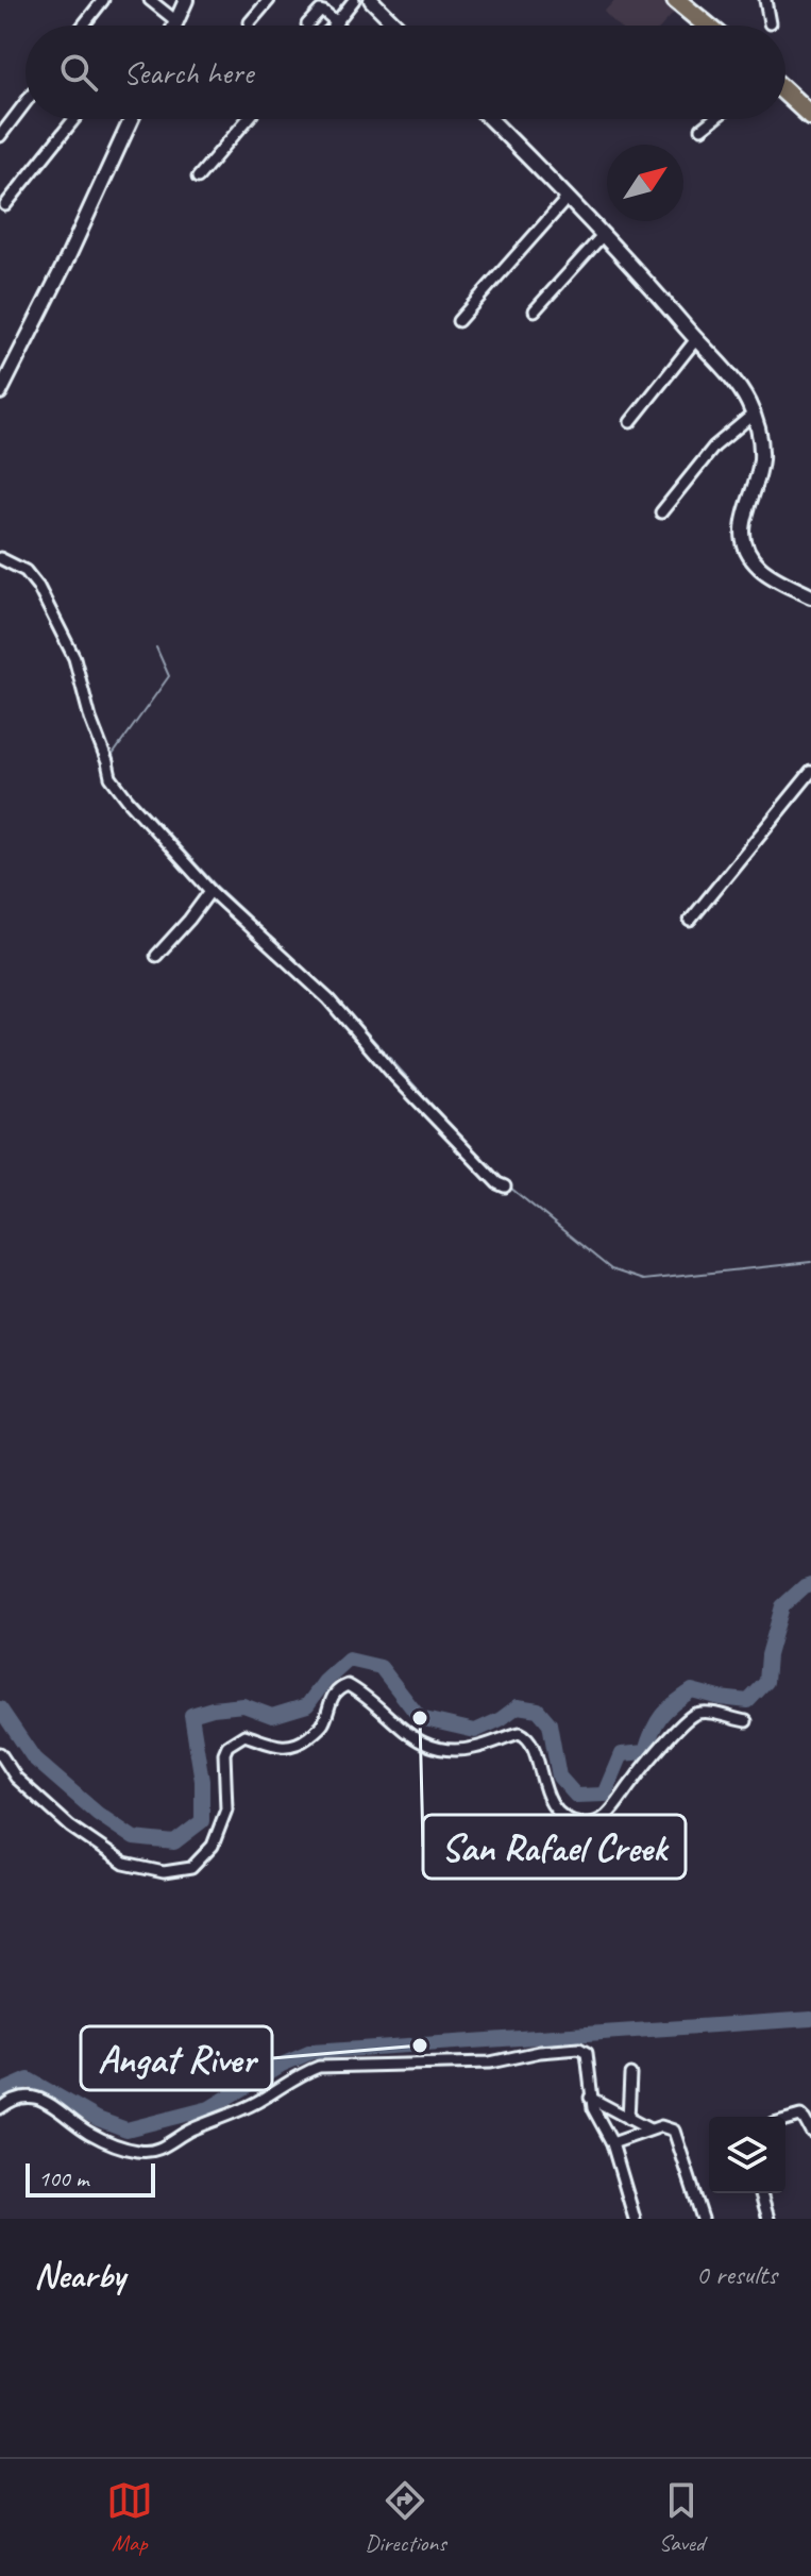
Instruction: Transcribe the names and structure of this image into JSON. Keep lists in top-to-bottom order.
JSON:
{
  "places": ["San Rafael Creek", "Angat River"],
  "scale_bar": "100 m",
  "north": "top right",
  "page": {
    "search": "Search here",
    "scale": "100 m",
    "heading": ["Nearby", "0 results"],
    "nav": ["Map", "Directions", "Saved"]
  }
}
